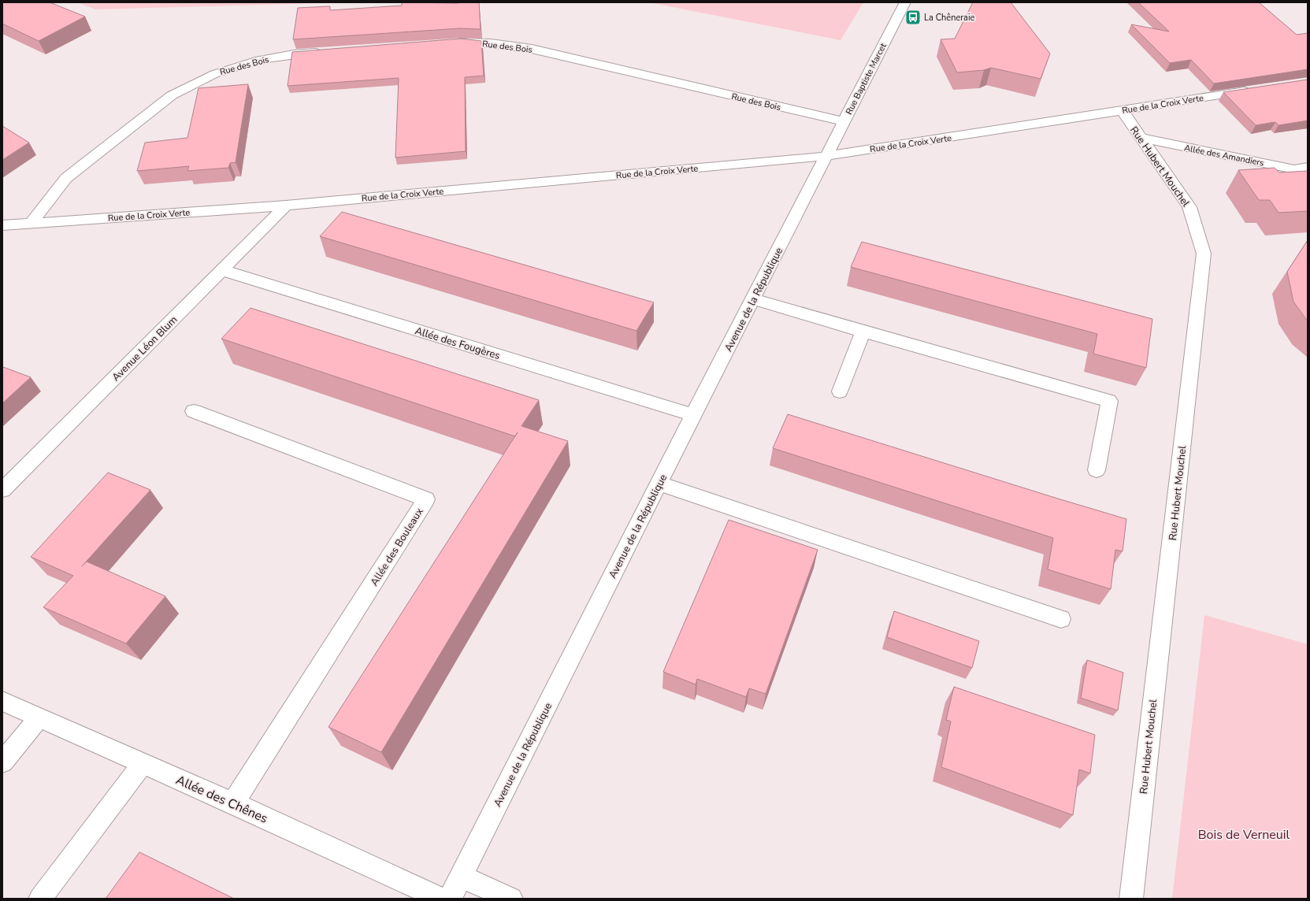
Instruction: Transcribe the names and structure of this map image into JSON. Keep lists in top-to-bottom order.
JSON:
{
  "streets": {
    "street": [
      "Rue des Bois",
      "Rue Baptiste Marcet",
      "Rue de la Croix Verte",
      "Allée des Amandiers",
      "Rue Hubert Mouchel",
      "Avenue de la République",
      "Allée des Fougères",
      "Avenue Léon Blum",
      "Allée des Bouleaux",
      "Allée des Chênes"
    ]
  },
  "crossings": [
    ["Rue des Bois", "Rue Baptiste Marcet"],
    ["Rue des Bois", "Rue de la Croix Verte"],
    ["Rue Baptiste Marcet", "Rue de la Croix Verte"],
    ["Rue Baptiste Marcet", "Avenue de la République"],
    ["Rue de la Croix Verte", "Rue Hubert Mouchel"],
    ["Rue de la Croix Verte", "Avenue de la République"],
    ["Rue de la Croix Verte", "Avenue Léon Blum"],
    ["Allée des Amandiers", "Rue Hubert Mouchel"],
    ["Avenue de la République", "Allée des Fougères"],
    ["Allée des Fougères", "Avenue Léon Blum"],
    ["Allée des Bouleaux", "Allée des Chênes"]
  ],
  "parks": ["Bois de Verneuil"],
  "places": {
    "bus stop": ["La Chêneraie"]
  }
}
